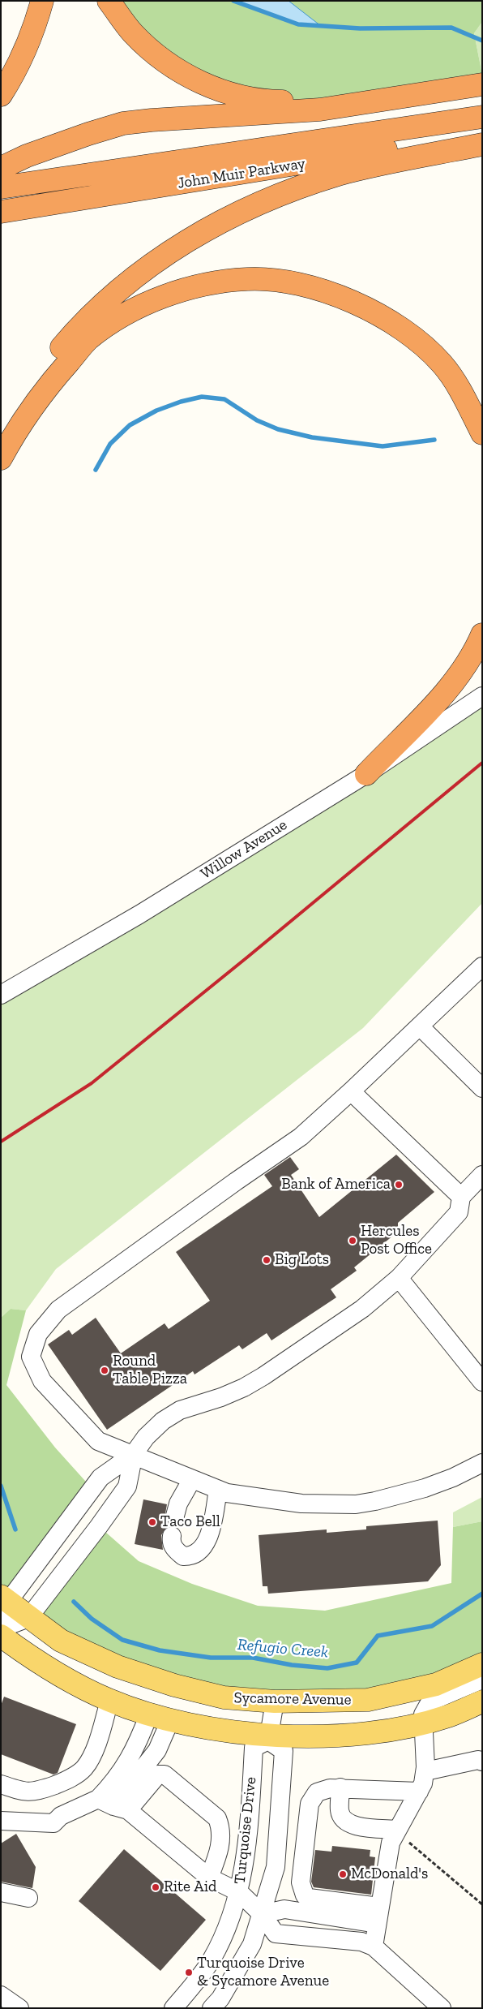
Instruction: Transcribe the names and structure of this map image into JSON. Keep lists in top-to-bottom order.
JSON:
{
  "streets": {
    "highway": ["John Muir Parkway"],
    "main road": ["Sycamore Avenue"],
    "street": ["Willow Avenue", "Turquoise Drive"]
  },
  "water": ["Refugio Creek"],
  "places": [
    "Bank of America",
    "Hercules Post Office",
    "Big Lots",
    "Round Table Pizza",
    "Taco Bell",
    "McDonald's",
    "Rite Aid",
    "Turquoise Drive & Sycamore Avenue"
  ]
}
